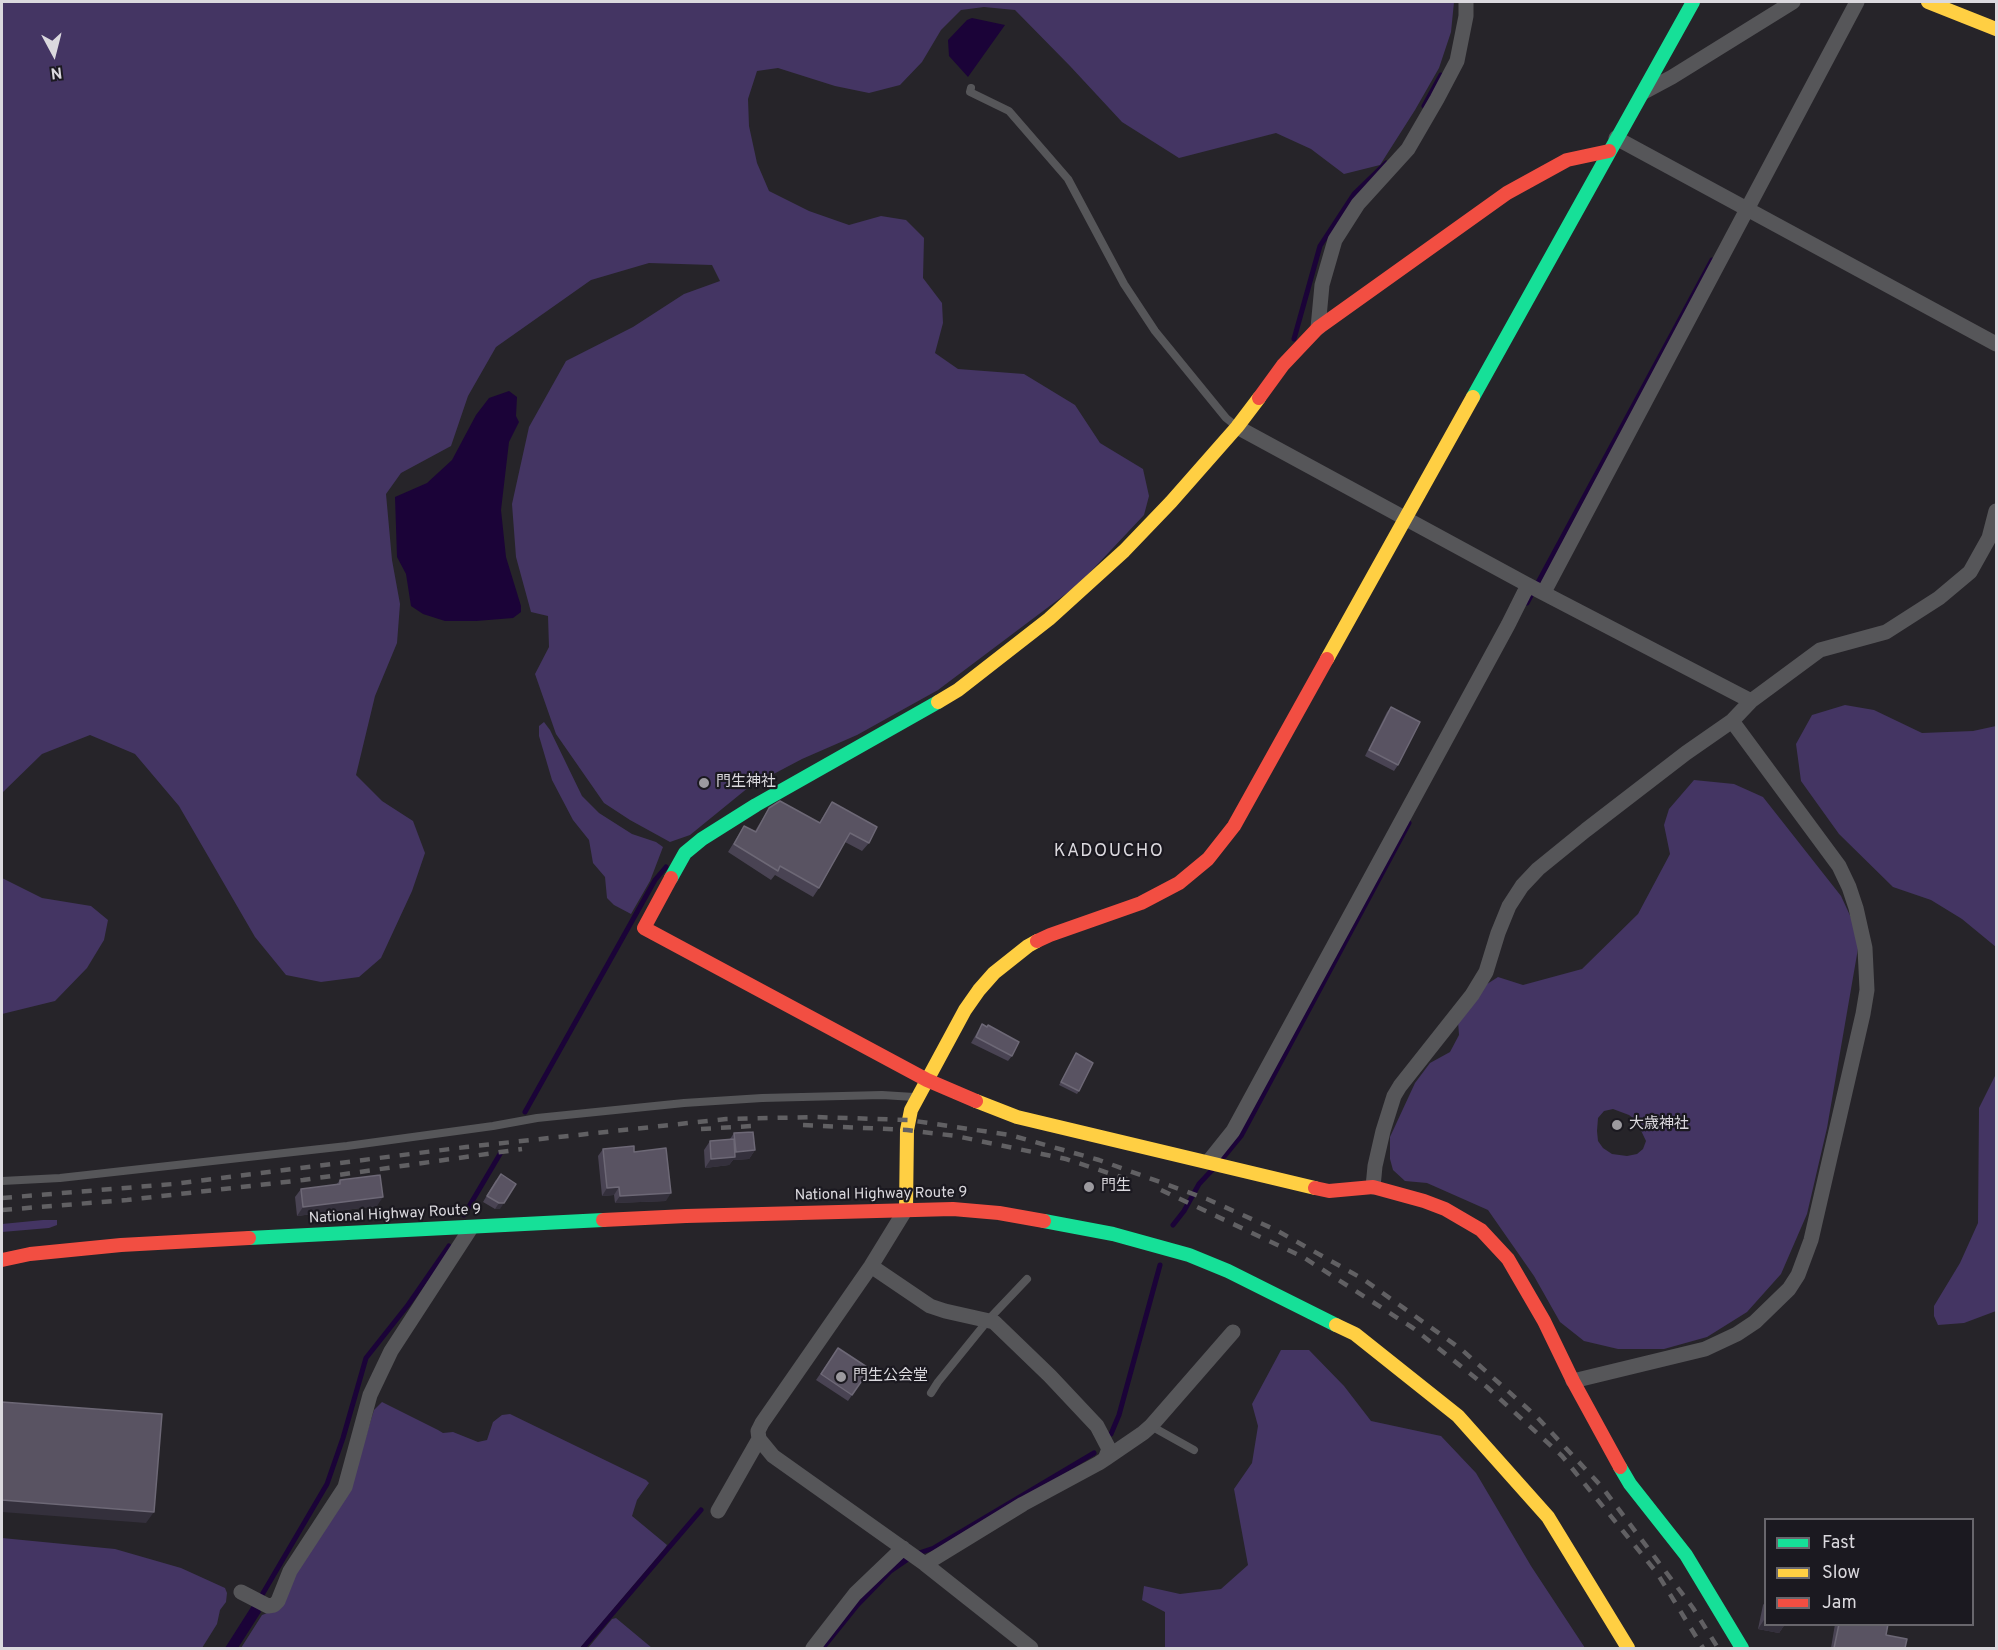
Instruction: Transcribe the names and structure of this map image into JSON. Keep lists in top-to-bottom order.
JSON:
{
  "streets": {
    "main road": ["National Highway Route 9"]
  },
  "districts": ["KADOUCHO"],
  "places": [
    "門生神社",
    "大歳神社",
    "門生",
    "門生公会堂"
  ],
  "legend": ["Fast", "Slow", "Jam"],
  "north": "bottom"
}
